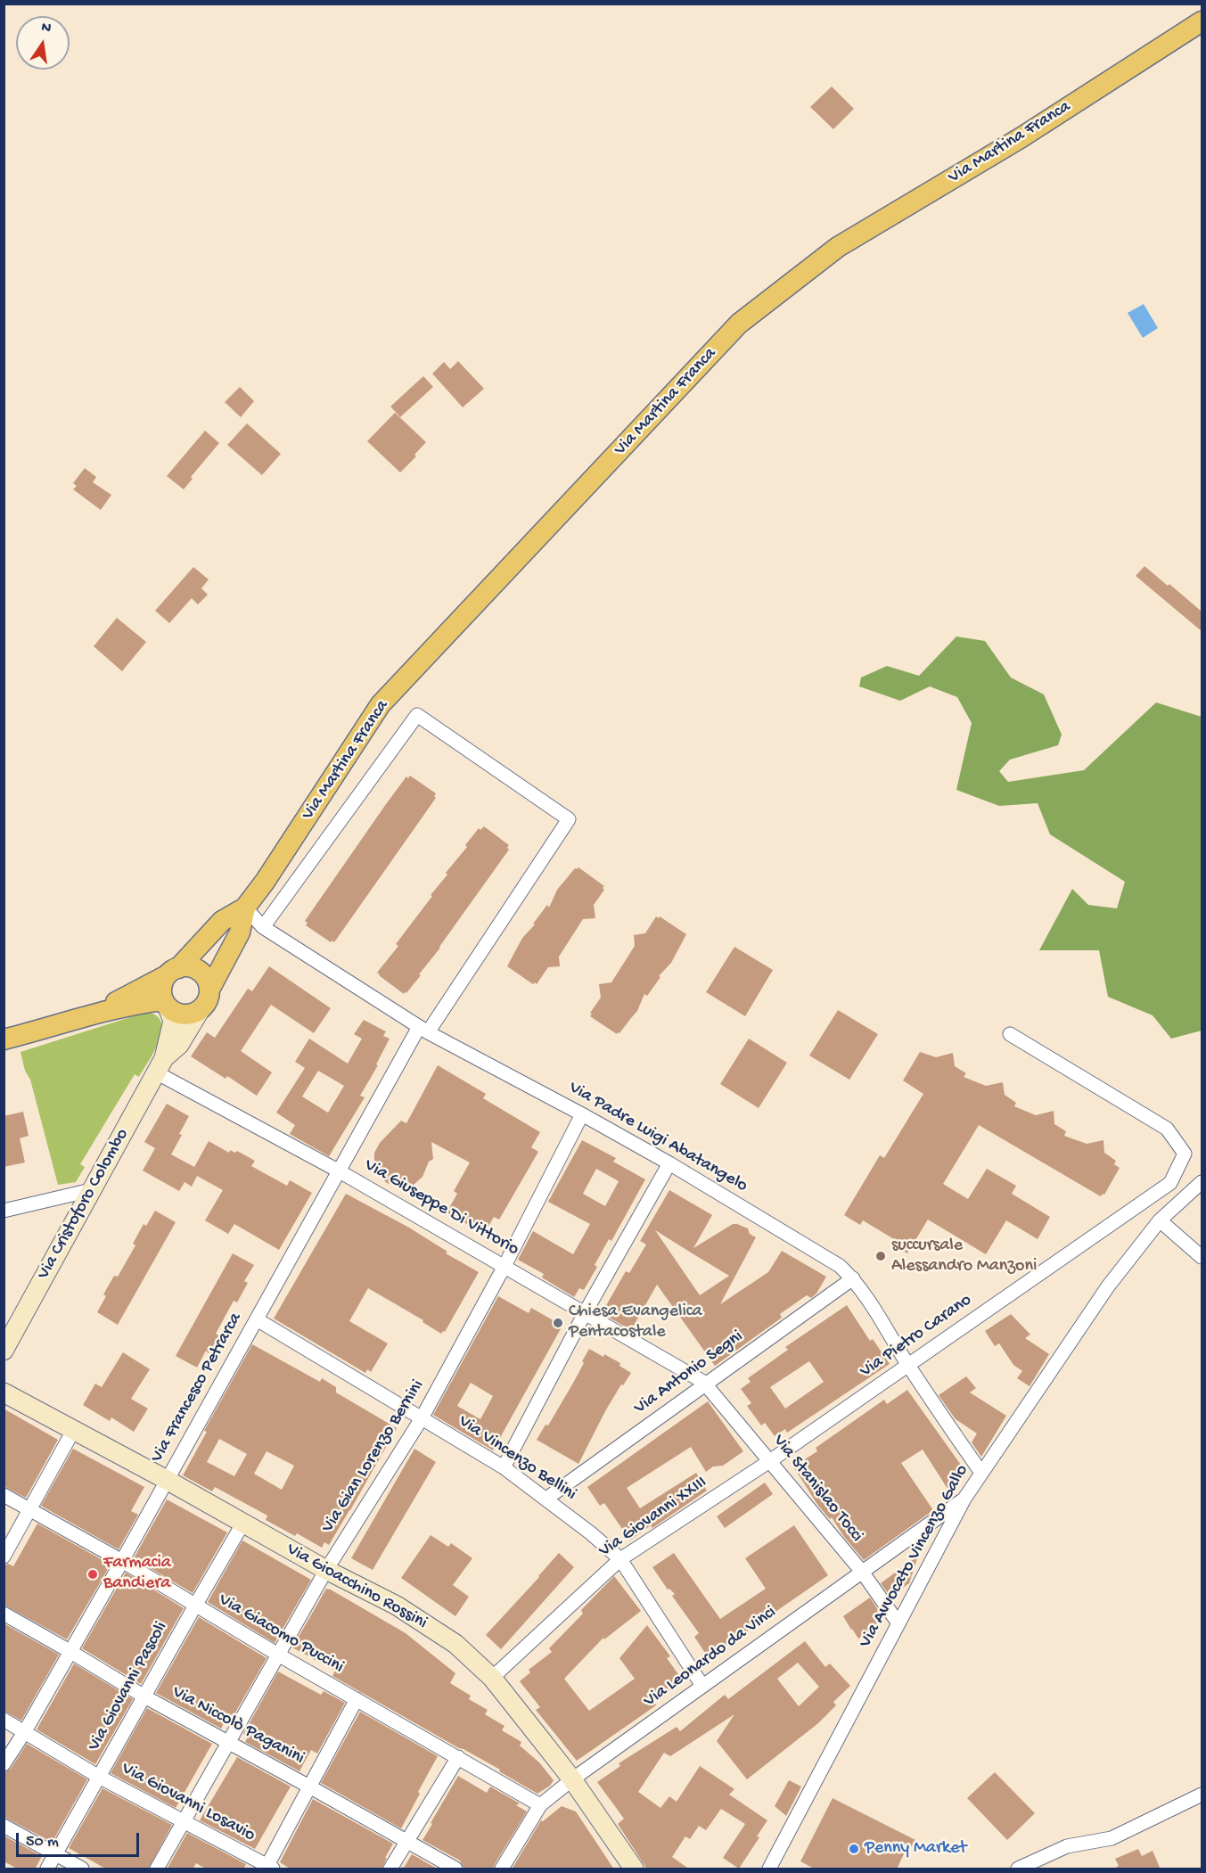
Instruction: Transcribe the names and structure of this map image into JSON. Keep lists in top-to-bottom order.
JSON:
{
  "streets": {
    "main road": ["Via Martina Franca"],
    "street": [
      "Via Padre Luigi Abatangelo",
      "Via Cristoforo Colombo",
      "Via Giuseppe Di Vittorio",
      "Via Pietro Carano",
      "Via Antonio Segni",
      "Via Francesco Petrarca",
      "Via Gian Lorenzo Bernini",
      "Via Vincenzo Bellini",
      "Via Stanislao Tocci",
      "Via Giovanni XXIII",
      "Via Avvocato Vincenzo Gallo",
      "Via Gioacchino Rossini",
      "Via Giacomo Puccini",
      "Via Leonardo da Vinci",
      "Via Giovanni Pascoli",
      "Via Niccolò Paganini",
      "Via Giovanni Losavio"
    ]
  },
  "crossings": [
    ["Via Martina Franca", "Via Padre Luigi Abatangelo"],
    ["Via Martina Franca", "Via Cristoforo Colombo"],
    ["Via Padre Luigi Abatangelo", "Via Pietro Carano"],
    ["Via Padre Luigi Abatangelo", "Via Antonio Segni"],
    ["Via Padre Luigi Abatangelo", "Via Francesco Petrarca"],
    ["Via Padre Luigi Abatangelo", "Via Gian Lorenzo Bernini"],
    ["Via Padre Luigi Abatangelo", "Via Avvocato Vincenzo Gallo"],
    ["Via Cristoforo Colombo", "Via Giuseppe Di Vittorio"],
    ["Via Giuseppe Di Vittorio", "Via Antonio Segni"],
    ["Via Giuseppe Di Vittorio", "Via Francesco Petrarca"],
    ["Via Giuseppe Di Vittorio", "Via Gian Lorenzo Bernini"],
    ["Via Giuseppe Di Vittorio", "Via Stanislao Tocci"],
    ["Via Pietro Carano", "Via Stanislao Tocci"],
    ["Via Pietro Carano", "Via Giovanni XXIII"],
    ["Via Antonio Segni", "Via Vincenzo Bellini"],
    ["Via Antonio Segni", "Via Stanislao Tocci"],
    ["Via Francesco Petrarca", "Via Vincenzo Bellini"],
    ["Via Francesco Petrarca", "Via Gioacchino Rossini"],
    ["Via Francesco Petrarca", "Via Giacomo Puccini"],
    ["Via Francesco Petrarca", "Via Niccolò Paganini"],
    ["Via Francesco Petrarca", "Via Giovanni Losavio"],
    ["Via Gian Lorenzo Bernini", "Via Vincenzo Bellini"],
    ["Via Gian Lorenzo Bernini", "Via Gioacchino Rossini"],
    ["Via Gian Lorenzo Bernini", "Via Giacomo Puccini"],
    ["Via Gian Lorenzo Bernini", "Via Niccolò Paganini"],
    ["Via Gian Lorenzo Bernini", "Via Giovanni Losavio"],
    ["Via Vincenzo Bellini", "Via Giovanni XXIII"],
    ["Via Vincenzo Bellini", "Via Leonardo da Vinci"],
    ["Via Stanislao Tocci", "Via Giovanni XXIII"],
    ["Via Stanislao Tocci", "Via Avvocato Vincenzo Gallo"],
    ["Via Stanislao Tocci", "Via Leonardo da Vinci"],
    ["Via Giovanni XXIII", "Via Gioacchino Rossini"],
    ["Via Avvocato Vincenzo Gallo", "Via Leonardo da Vinci"],
    ["Via Gioacchino Rossini", "Via Leonardo da Vinci"],
    ["Via Gioacchino Rossini", "Via Giovanni Pascoli"],
    ["Via Giacomo Puccini", "Via Leonardo da Vinci"],
    ["Via Giacomo Puccini", "Via Giovanni Pascoli"],
    ["Via Giovanni Pascoli", "Via Niccolò Paganini"],
    ["Via Giovanni Pascoli", "Via Giovanni Losavio"]
  ],
  "places": [
    "succursale Alessandro Manzoni",
    "Chiesa Evangelica Pentacostale",
    "Farmacia Bandiera",
    "Penny Market"
  ],
  "scale_bar": "50 m",
  "north": "top"
}
